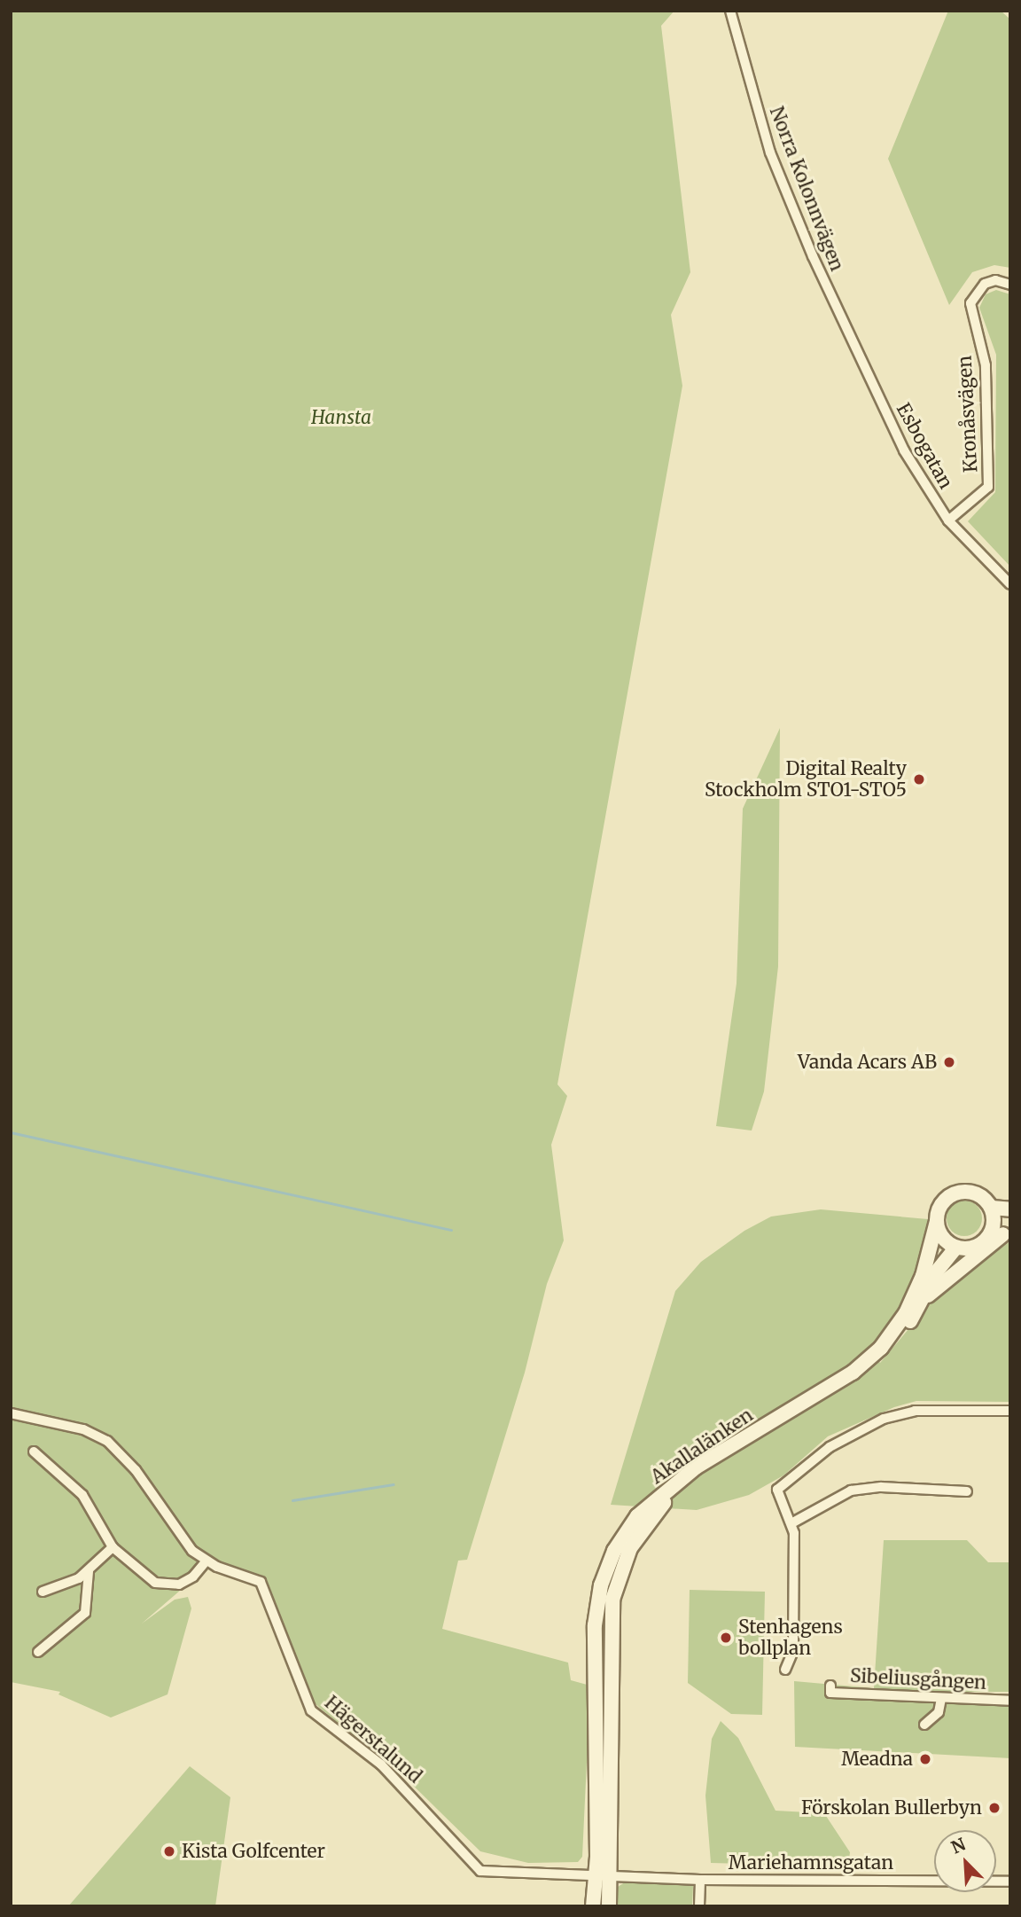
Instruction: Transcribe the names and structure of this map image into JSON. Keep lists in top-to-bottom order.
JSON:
{
  "streets": {
    "main road": ["Akallalänken"],
    "street": [
      "Norra Kolonnvägen",
      "Kronåsvägen",
      "Esbogatan",
      "Sibeliusgången",
      "Hägerstalund",
      "Mariehamnsgatan"
    ]
  },
  "crossings": [
    ["Norra Kolonnvägen", "Esbogatan"],
    ["Kronåsvägen", "Esbogatan"],
    ["Akallalänken", "Hägerstalund"],
    ["Akallalänken", "Mariehamnsgatan"],
    ["Hägerstalund", "Mariehamnsgatan"]
  ],
  "parks": ["Hansta"],
  "places": [
    "Digital Realty Stockholm STO1-STO5",
    "Vanda Acars AB",
    "Stenhagens bollplan",
    "Meadna",
    "Förskolan Bullerbyn",
    "Kista Golfcenter"
  ],
  "north": "top left"
}
